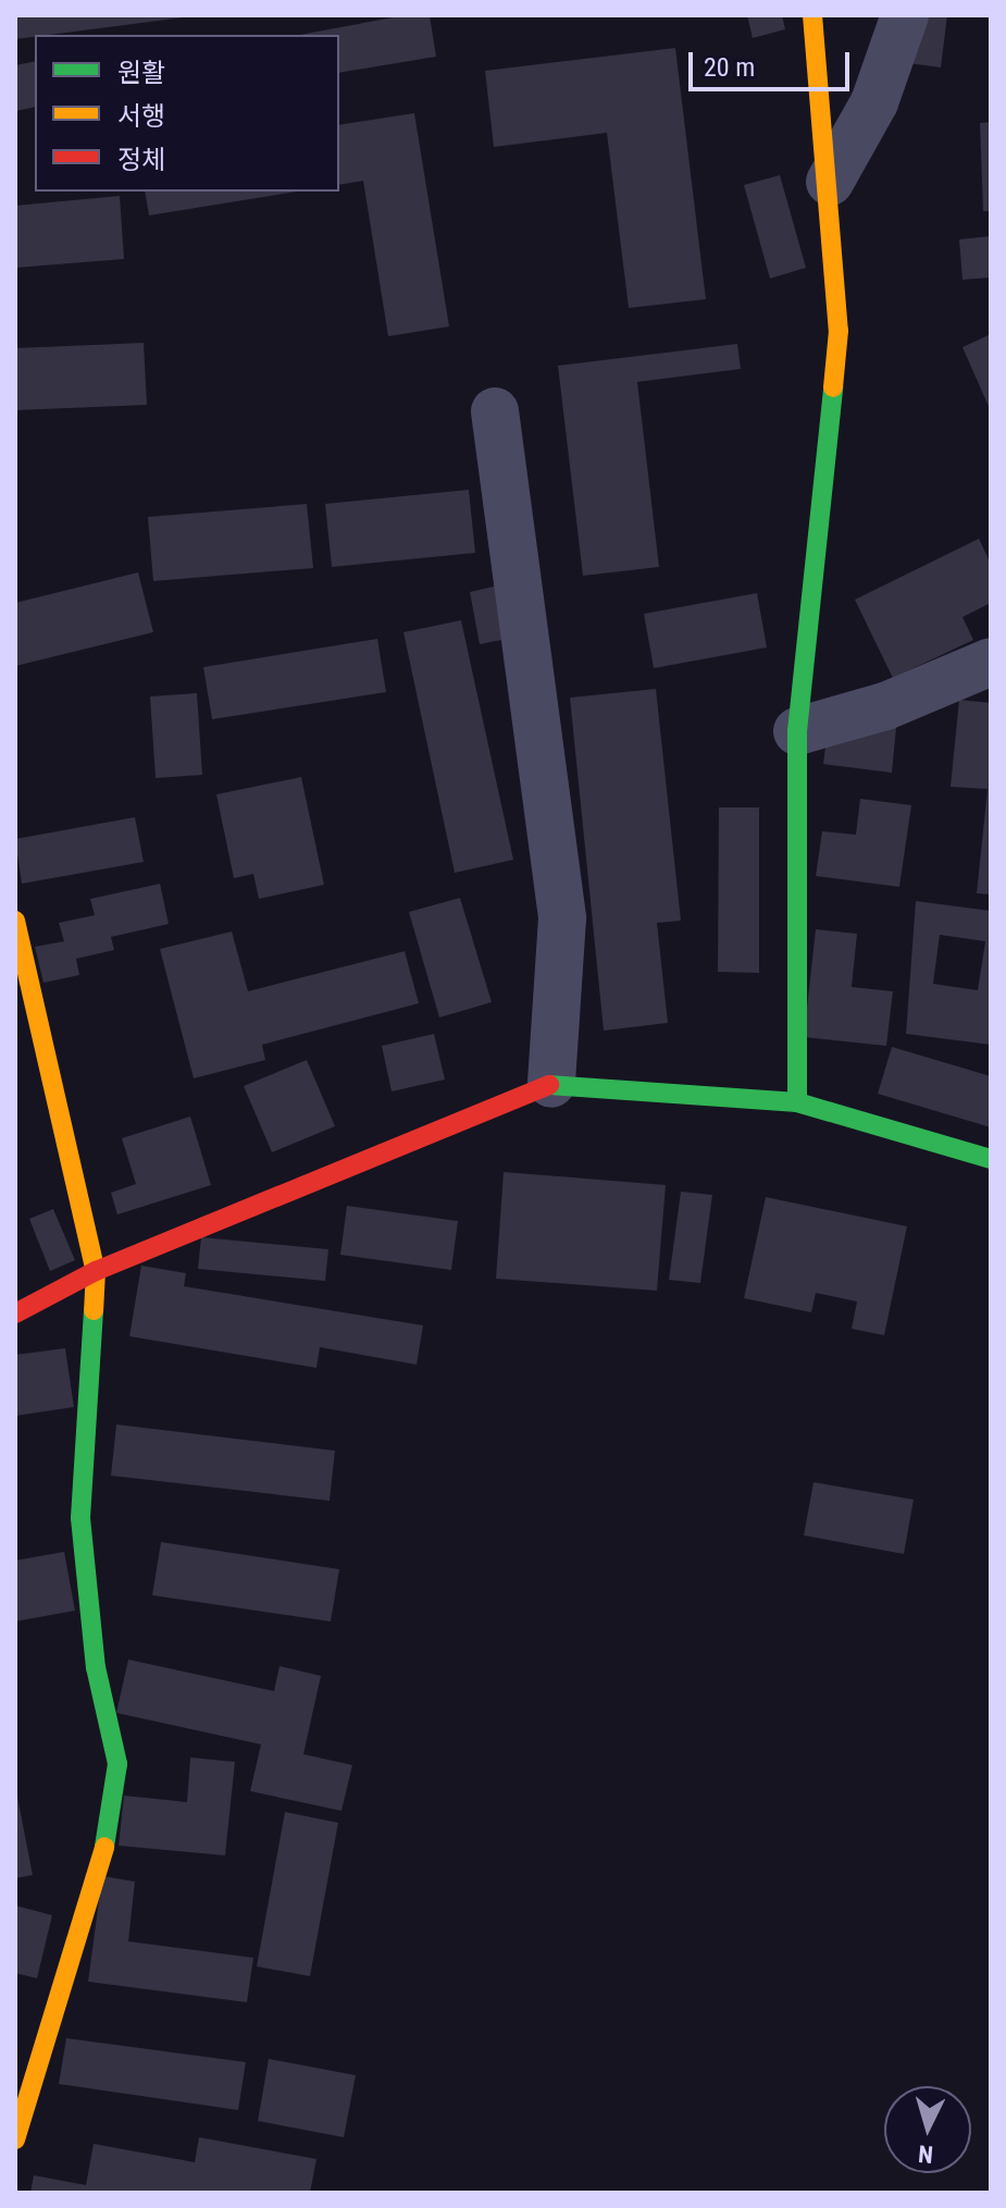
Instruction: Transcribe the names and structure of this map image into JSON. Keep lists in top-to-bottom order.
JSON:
{
  "legend": ["원활", "서행", "정체"],
  "scale_bar": "20 m",
  "north": "bottom"
}
